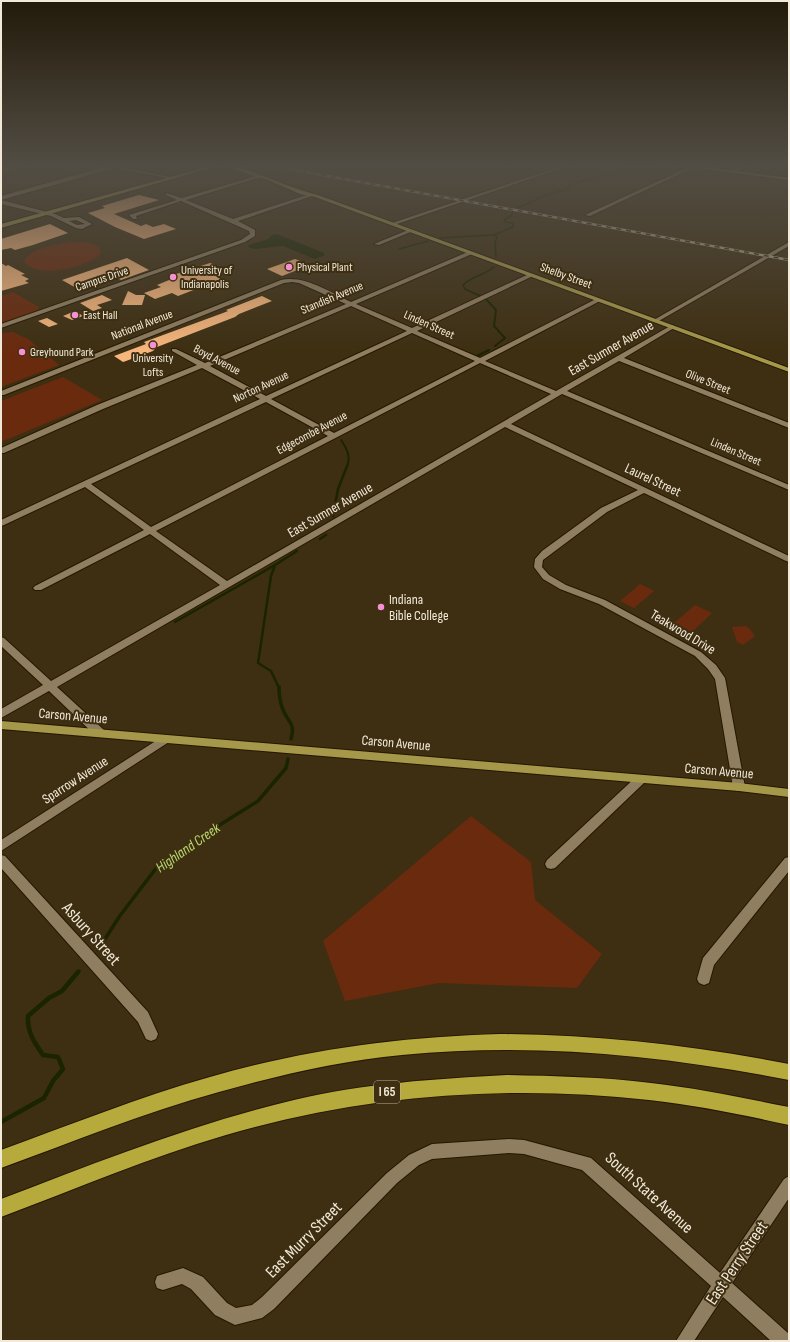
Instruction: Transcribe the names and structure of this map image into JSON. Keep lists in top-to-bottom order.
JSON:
{
  "streets": {
    "highway": ["I 65"],
    "main road": ["Shelby Street", "Carson Avenue"],
    "street": [
      "Campus Drive",
      "Standish Avenue",
      "National Avenue",
      "Linden Street",
      "East Sumner Avenue",
      "Boyd Avenue",
      "Olive Street",
      "Norton Avenue",
      "Edgecombe Avenue",
      "Laurel Street",
      "Teakwood Drive",
      "Sparrow Avenue",
      "Asbury Street",
      "South State Avenue",
      "East Murry Street",
      "East Perry Street"
    ]
  },
  "crossings": [
    ["Shelby Street", "Standish Avenue"],
    ["Shelby Street", "East Sumner Avenue"],
    ["Shelby Street", "Norton Avenue"],
    ["Shelby Street", "Edgecombe Avenue"],
    ["Standish Avenue", "Linden Street"],
    ["Standish Avenue", "Boyd Avenue"],
    ["National Avenue", "Linden Street"],
    ["Linden Street", "East Sumner Avenue"],
    ["Linden Street", "Norton Avenue"],
    ["Linden Street", "Edgecombe Avenue"],
    ["East Sumner Avenue", "Olive Street"],
    ["East Sumner Avenue", "Laurel Street"],
    ["Boyd Avenue", "Norton Avenue"],
    ["Boyd Avenue", "Edgecombe Avenue"],
    ["Laurel Street", "Teakwood Drive"],
    ["Teakwood Drive", "Carson Avenue"],
    ["Carson Avenue", "Sparrow Avenue"],
    ["South State Avenue", "East Murry Street"],
    ["South State Avenue", "East Perry Street"]
  ],
  "water": ["Highland Creek"],
  "places": [
    "Physical Plant",
    "University of Indianapolis",
    "East Hall",
    "University Lofts",
    "Greyhound Park",
    "Indiana Bible College"
  ]
}
